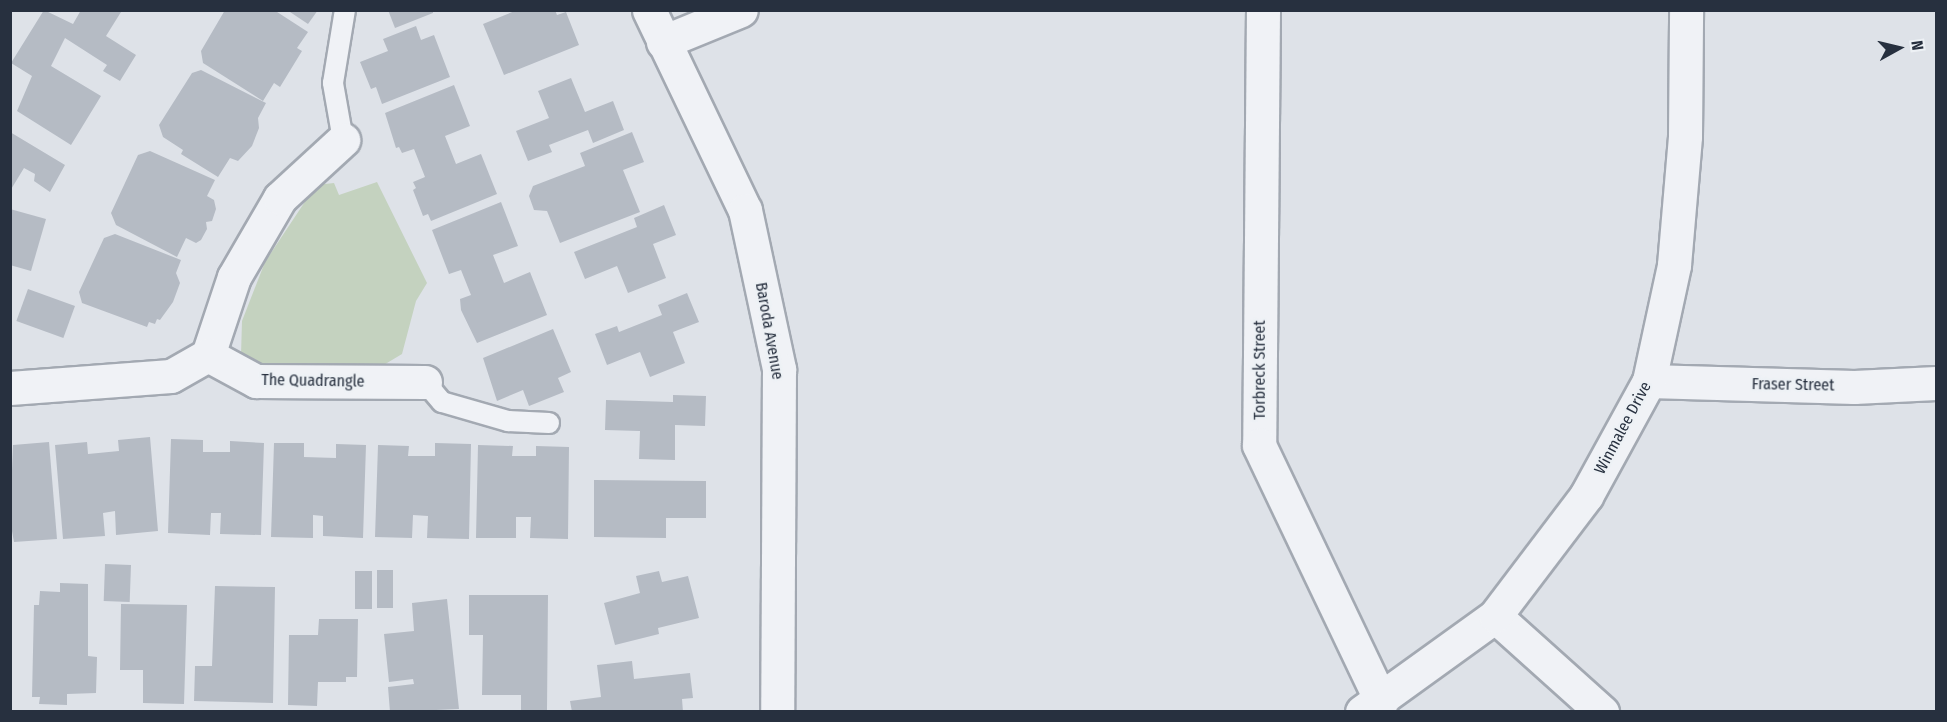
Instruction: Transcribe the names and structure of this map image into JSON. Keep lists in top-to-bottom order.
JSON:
{
  "streets": {
    "street": [
      "Baroda Avenue",
      "Torbreck Street",
      "The Quadrangle",
      "Fraser Street",
      "Winmalee Drive"
    ]
  },
  "crossings": [
    ["Torbreck Street", "Winmalee Drive"],
    ["Fraser Street", "Winmalee Drive"]
  ],
  "north": "right"
}
